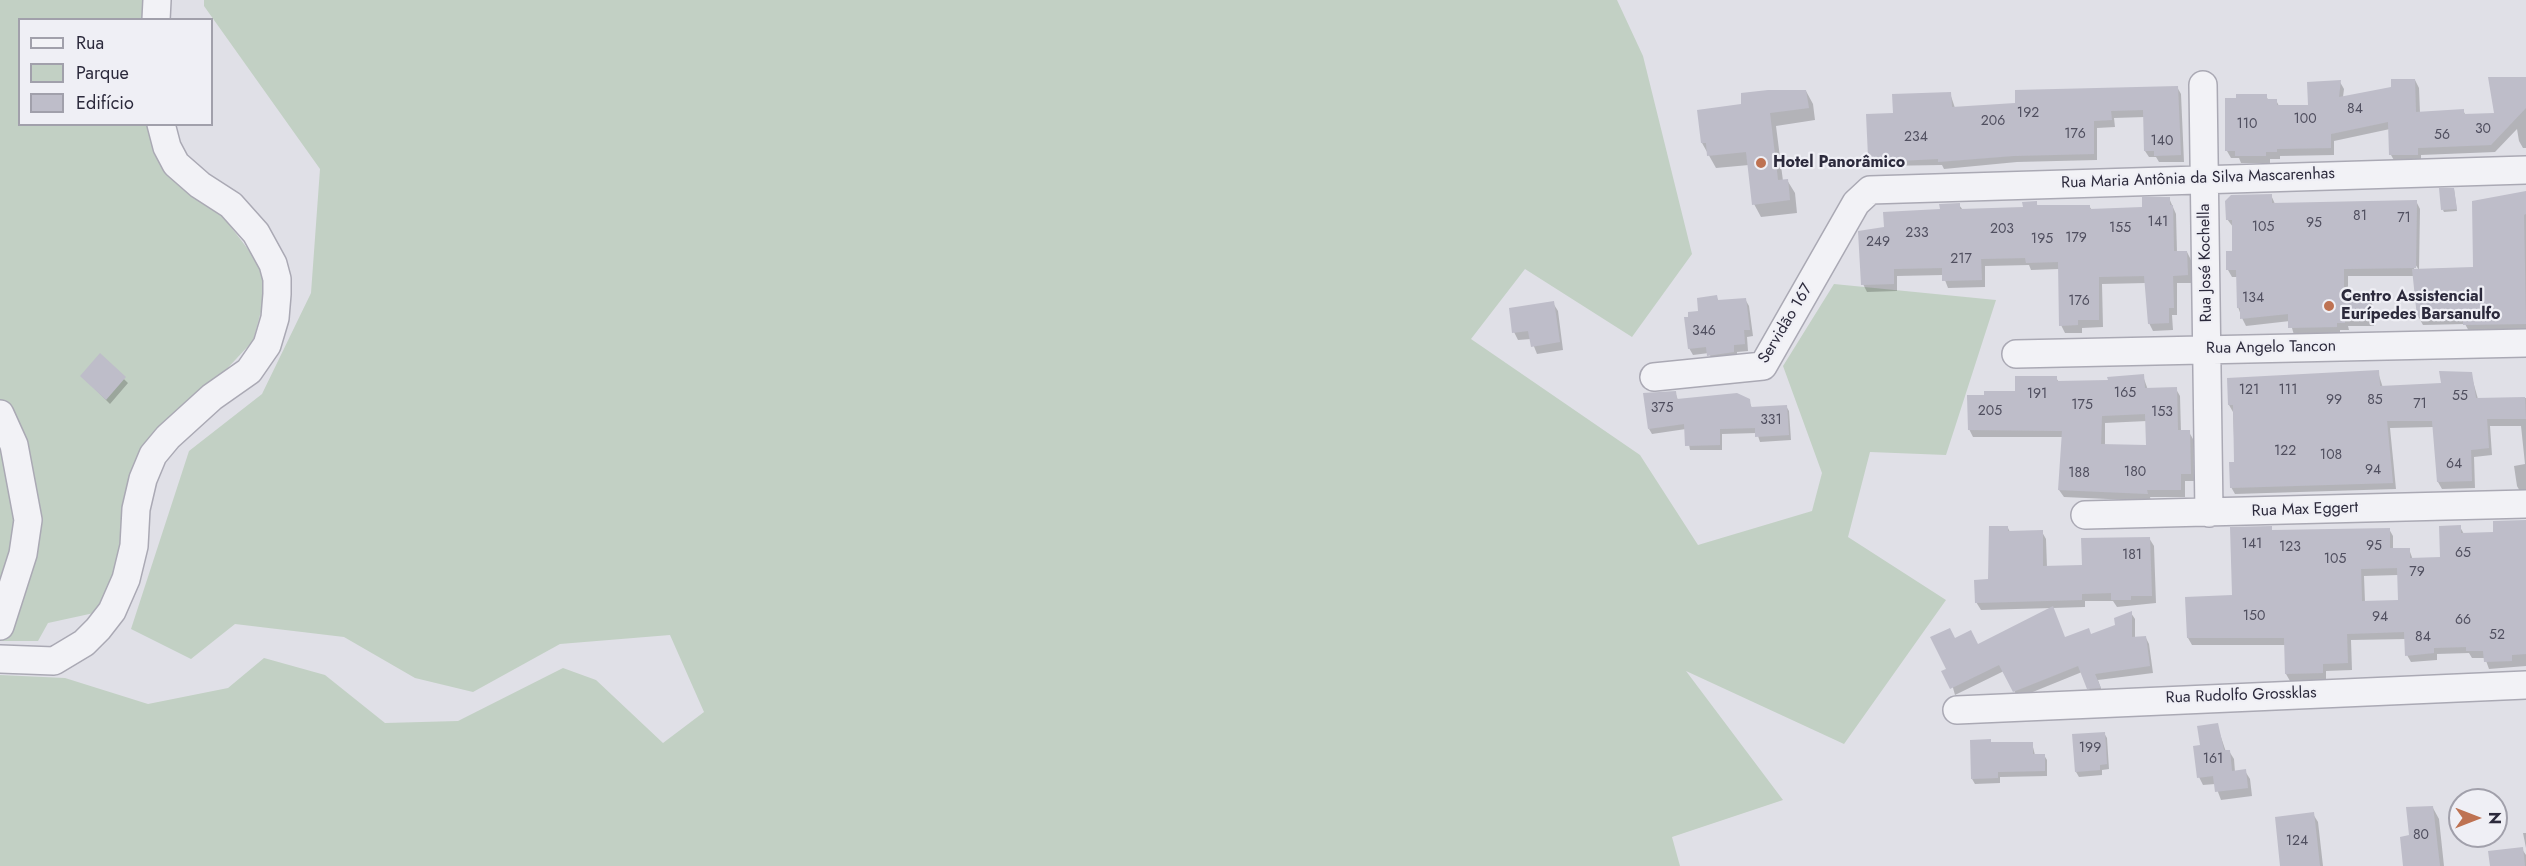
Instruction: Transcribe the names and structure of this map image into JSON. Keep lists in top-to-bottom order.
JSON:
{
  "streets": {
    "street": [
      "Rua Maria Antônia da Silva Mascarenhas",
      "Rua José Kochella",
      "Servidão 167",
      "Rua Angelo Tancon",
      "Rua Max Eggert",
      "Rua Rudolfo Grossklas"
    ]
  },
  "crossings": [
    ["Rua Maria Antônia da Silva Mascarenhas", "Rua José Kochella"],
    ["Rua Maria Antônia da Silva Mascarenhas", "Servidão 167"],
    ["Rua José Kochella", "Rua Angelo Tancon"],
    ["Rua José Kochella", "Rua Max Eggert"]
  ],
  "places": ["Hotel Panorâmico", "Centro Assistencial Eurípedes Barsanulfo"],
  "house_numbers": [
    "84",
    "192",
    "100",
    "206",
    "110",
    "30",
    "176",
    "56",
    "234",
    "140",
    "81",
    "71",
    "141",
    "95",
    "105",
    "155",
    "203",
    "233",
    "179",
    "195",
    "249",
    "217",
    "134",
    "176",
    "346",
    "121",
    "111",
    "165",
    "191",
    "55",
    "99",
    "85",
    "71",
    "175",
    "375",
    "205",
    "153",
    "331",
    "122",
    "108",
    "64",
    "94",
    "180",
    "188",
    "141",
    "95",
    "123",
    "65",
    "181",
    "105",
    "79",
    "150",
    "94",
    "66",
    "52",
    "84",
    "199",
    "161",
    "80",
    "124"
  ],
  "legend": ["Rua", "Parque", "Edifício"],
  "north": "right"
}
